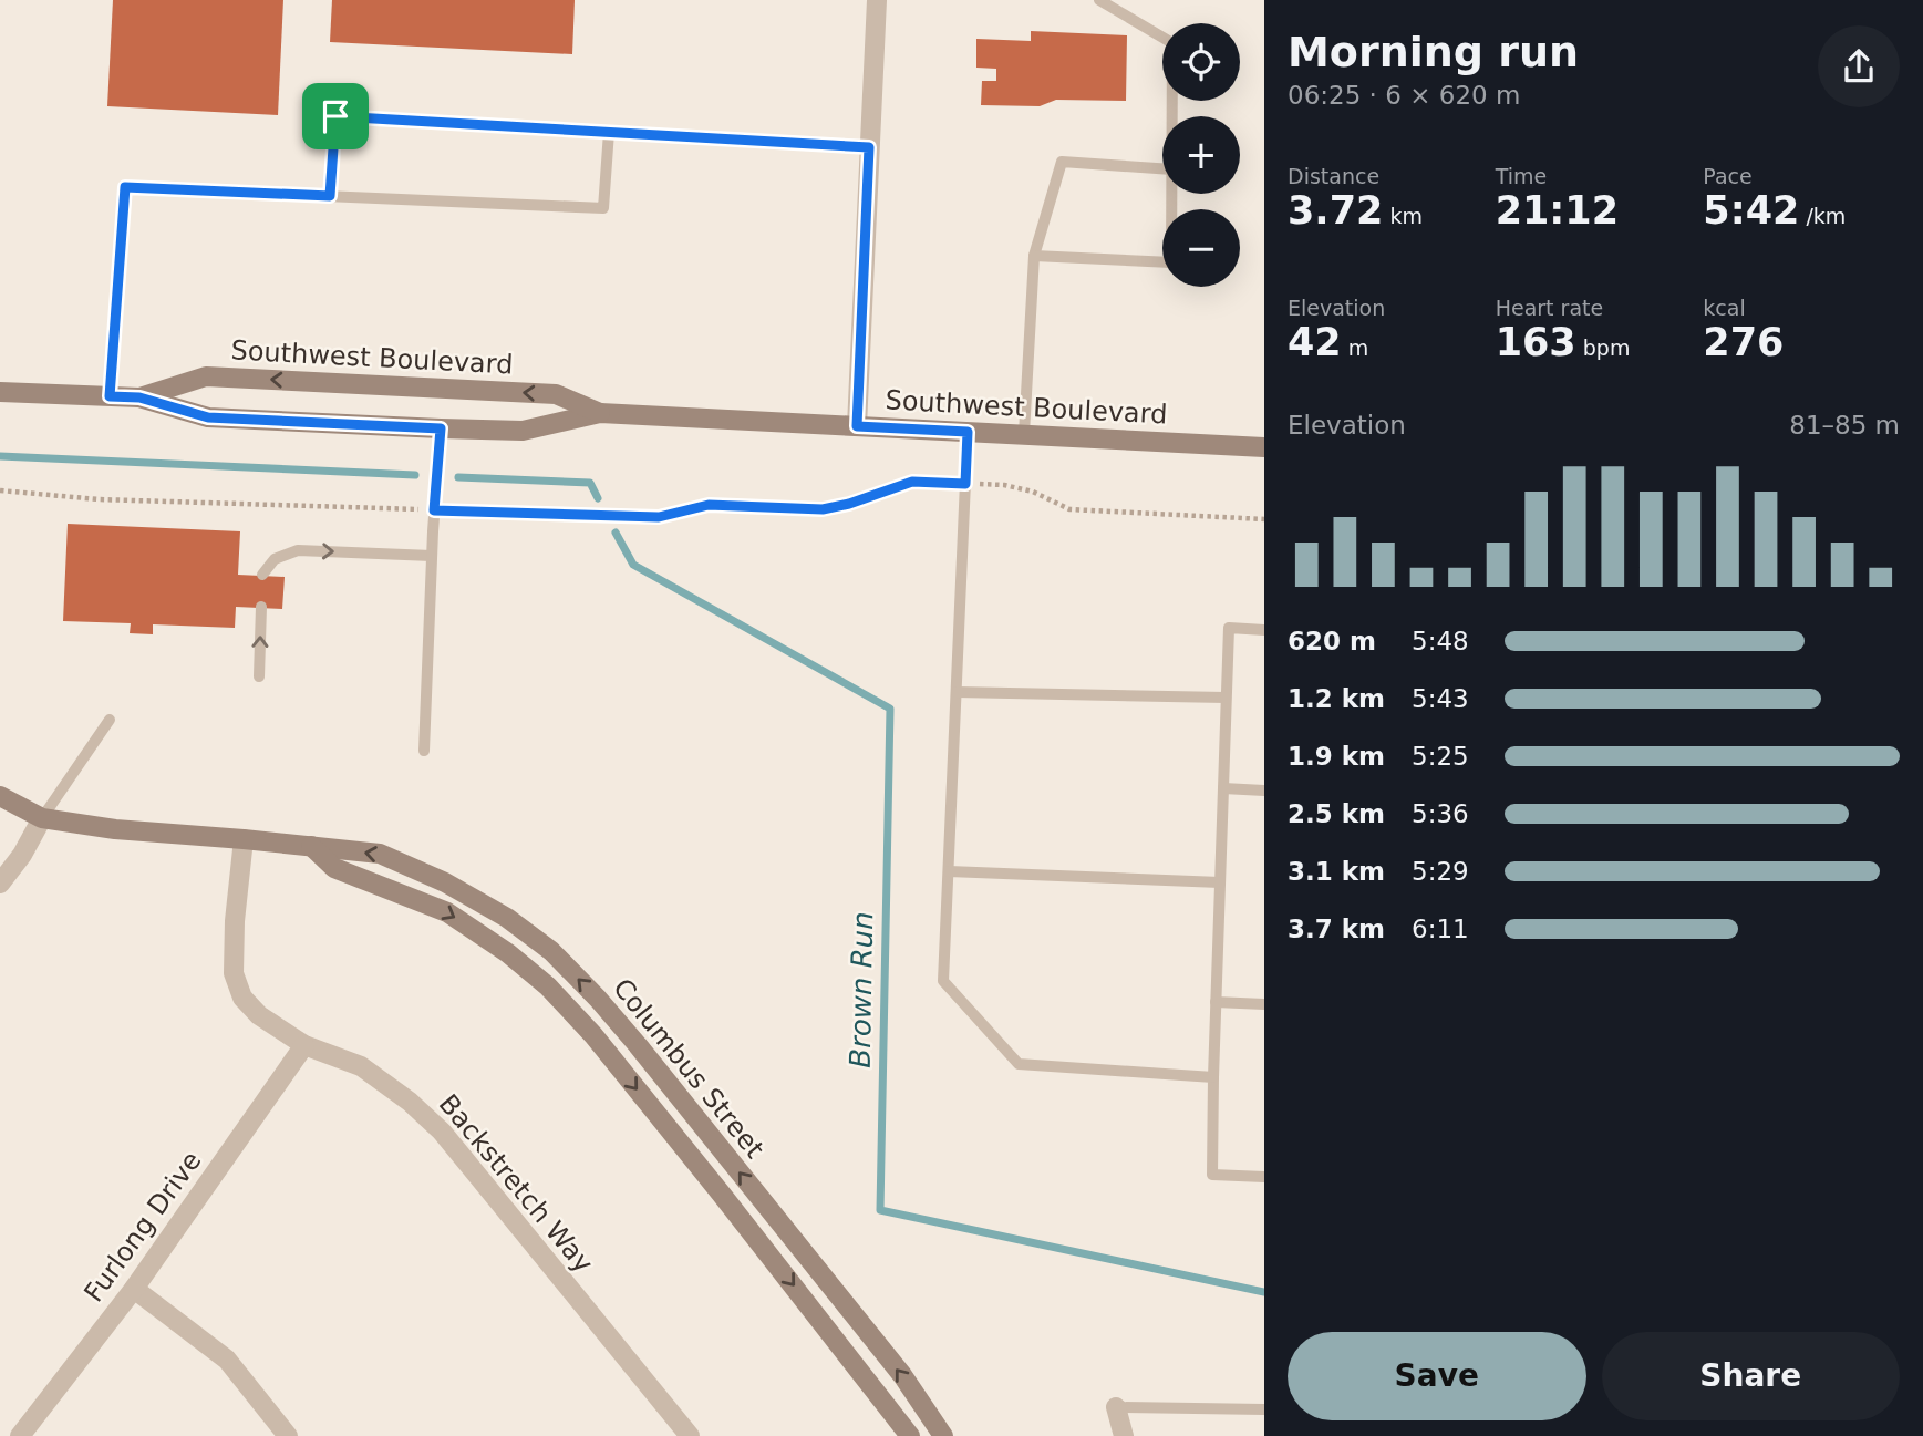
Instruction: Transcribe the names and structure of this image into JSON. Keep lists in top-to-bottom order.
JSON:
{
  "streets": {
    "street": [
      "Southwest Boulevard",
      "Columbus Street",
      "Backstretch Way",
      "Furlong Drive"
    ]
  },
  "crossings": [
    ["Columbus Street", "Backstretch Way"],
    ["Backstretch Way", "Furlong Drive"]
  ],
  "water": ["Brown Run"],
  "page": {
    "heading": ["Morning run", "06:25 · 6 × 620 m"],
    "map_buttons": ["+", "−"],
    "stats": [
      ["Distance", "3.72 km"],
      ["Time", "21:12"],
      ["Pace", "5:42 /km"],
      ["Elevation", "42 m"],
      ["Heart rate", "163 bpm"],
      ["kcal", "276"]
    ],
    "chart": ["Elevation", "81–85 m"],
    "list": [
      {
        "name": "620 m",
        "note": "5:48"
      },
      {
        "name": "1.2 km",
        "note": "5:43"
      },
      {
        "name": "1.9 km",
        "note": "5:25"
      },
      {
        "name": "2.5 km",
        "note": "5:36"
      },
      {
        "name": "3.1 km",
        "note": "5:29"
      },
      {
        "name": "3.7 km",
        "note": "6:11"
      }
    ],
    "buttons": ["Save", "Share"]
  }
}
